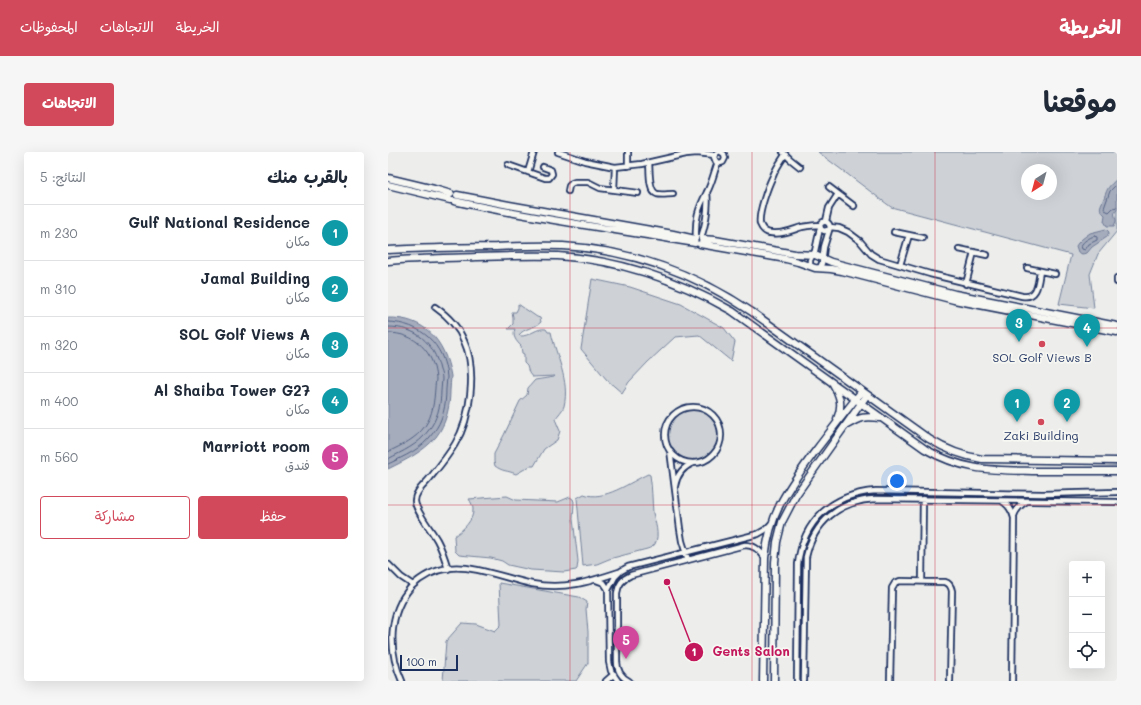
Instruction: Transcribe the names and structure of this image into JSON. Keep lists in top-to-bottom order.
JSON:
{
  "places": ["SOL Golf Views B", "Zaki Building", "Gents Salon"],
  "scale_bar": "100 m",
  "north": "bottom left",
  "page": {
    "header": "الخريطة",
    "nav": ["الخريطة", "الاتجاهات", "المحفوظات"],
    "title": "موقعنا",
    "buttons": [
      "الاتجاهات",
      ["حفظ", "مشاركة"]
    ],
    "heading": ["بالقرب منك", "النتائج: 5"],
    "list": [
      {
        "mark": "1",
        "name": "Gulf National Residence",
        "note": "مكان",
        "value": "230 m"
      },
      {
        "mark": "2",
        "name": "Jamal Building",
        "note": "مكان",
        "value": "310 m"
      },
      {
        "mark": "3",
        "name": "SOL Golf Views A",
        "note": "مكان",
        "value": "320 m"
      },
      {
        "mark": "4",
        "name": "Al Shaiba Tower G27",
        "note": "مكان",
        "value": "400 m"
      },
      {
        "mark": "5",
        "name": "Marriott room",
        "note": "فندق",
        "value": "560 m"
      }
    ],
    "pins": [
      "3",
      "4",
      "1",
      "2",
      "5"
    ],
    "map_buttons": ["+", "−"],
    "scale": "100 m"
  }
}
